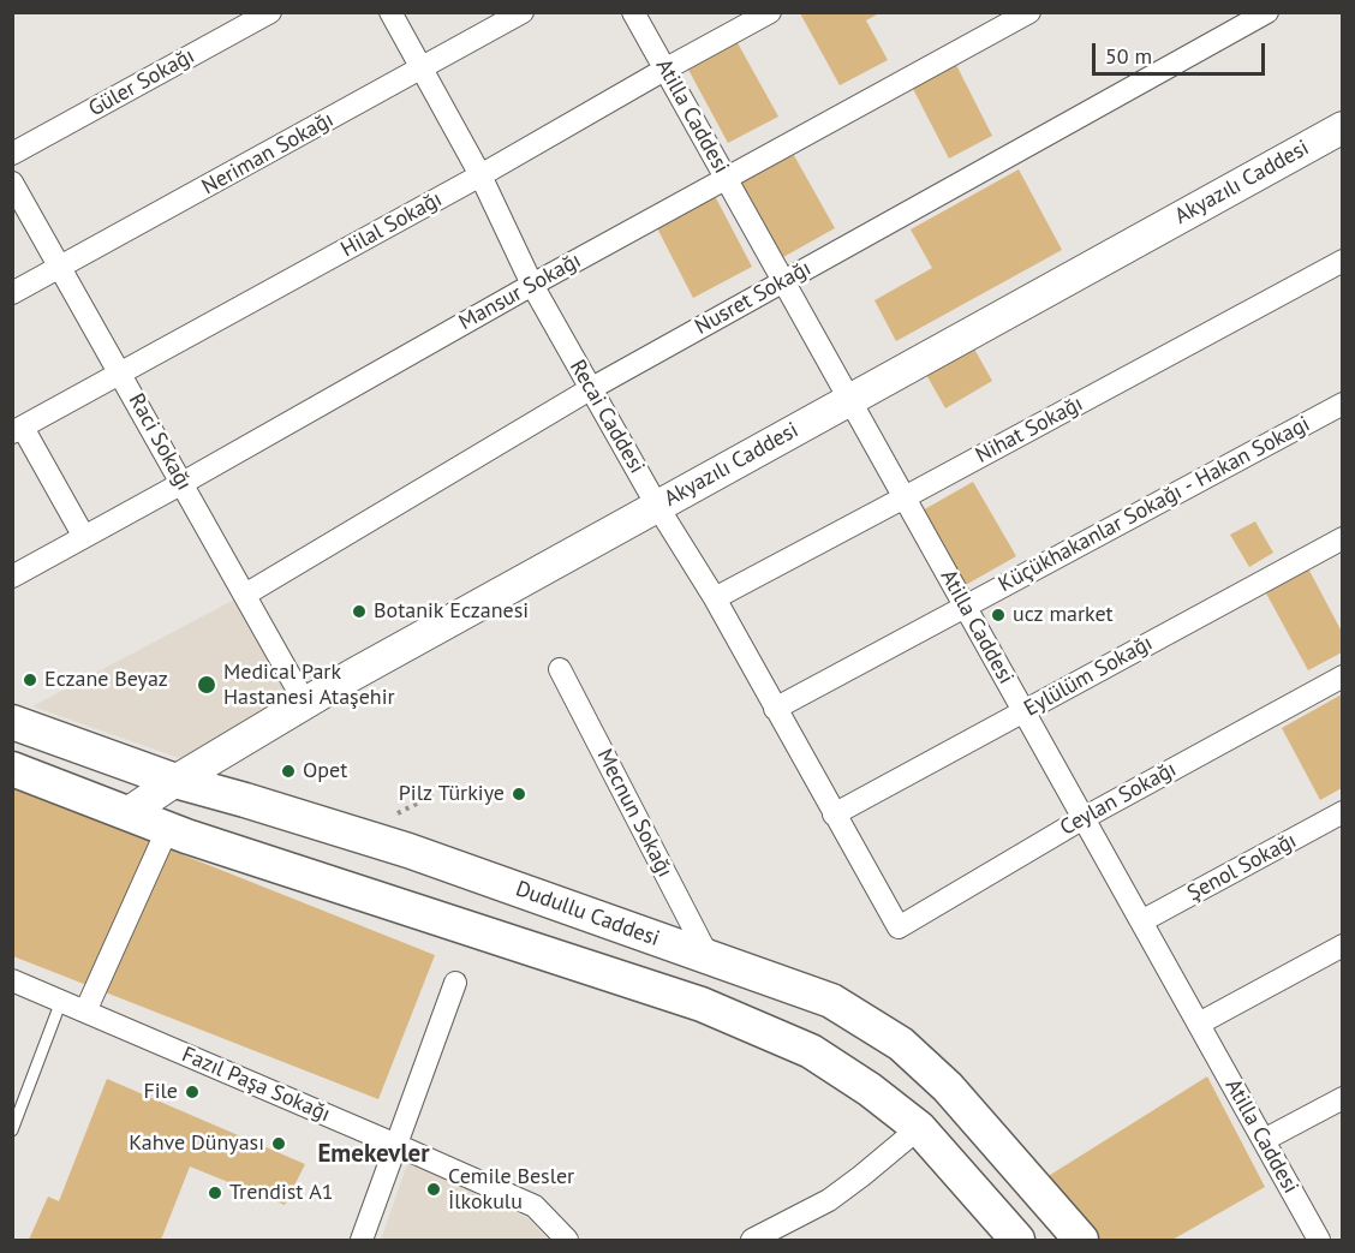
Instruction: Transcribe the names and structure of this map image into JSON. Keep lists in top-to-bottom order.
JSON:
{
  "streets": {
    "main road": ["Dudullu Caddesi"],
    "street": [
      "Güler Sokağı",
      "Atilla Caddesi",
      "Neriman Sokağı",
      "Akyazılı Caddesi",
      "Hilal Sokağı",
      "Mansur Sokağı",
      "Nusret Sokağı",
      "Recai Caddesi",
      "Nihat Sokağı",
      "Raci Sokağı",
      "Küçükhakanlar Sokağı - Hakan Sokagi",
      "Eylülüm Sokağı",
      "Ceylan Sokağı",
      "Mecnun Sokağı",
      "Şenol Sokağı",
      "Fazıl Paşa Sokağı"
    ]
  },
  "crossings": [
    ["Atilla Caddesi", "Akyazılı Caddesi"],
    ["Atilla Caddesi", "Hilal Sokağı"],
    ["Atilla Caddesi", "Mansur Sokağı"],
    ["Atilla Caddesi", "Nusret Sokağı"],
    ["Atilla Caddesi", "Nihat Sokağı"],
    ["Atilla Caddesi", "Küçükhakanlar Sokağı - Hakan Sokagi"],
    ["Atilla Caddesi", "Eylülüm Sokağı"],
    ["Atilla Caddesi", "Ceylan Sokağı"],
    ["Atilla Caddesi", "Şenol Sokağı"],
    ["Neriman Sokağı", "Recai Caddesi"],
    ["Neriman Sokağı", "Raci Sokağı"],
    ["Akyazılı Caddesi", "Recai Caddesi"],
    ["Akyazılı Caddesi", "Raci Sokağı"],
    ["Akyazılı Caddesi", "Dudullu Caddesi"],
    ["Hilal Sokağı", "Recai Caddesi"],
    ["Hilal Sokağı", "Raci Sokağı"],
    ["Mansur Sokağı", "Recai Caddesi"],
    ["Mansur Sokağı", "Raci Sokağı"],
    ["Nusret Sokağı", "Recai Caddesi"],
    ["Nusret Sokağı", "Raci Sokağı"],
    ["Recai Caddesi", "Nihat Sokağı"],
    ["Recai Caddesi", "Küçükhakanlar Sokağı - Hakan Sokagi"],
    ["Recai Caddesi", "Eylülüm Sokağı"],
    ["Recai Caddesi", "Ceylan Sokağı"],
    ["Mecnun Sokağı", "Dudullu Caddesi"]
  ],
  "districts": ["Emekevler"],
  "places": [
    "Botanik Eczanesi",
    "ucz market",
    "Eczane Beyaz",
    "Medical Park Hastanesi Ataşehir",
    "Opet",
    "Pilz Türkiye",
    "File",
    "Kahve Dünyası",
    "Cemile Besler İlkokulu",
    "Trendist A1"
  ],
  "scale_bar": "50 m"
}
